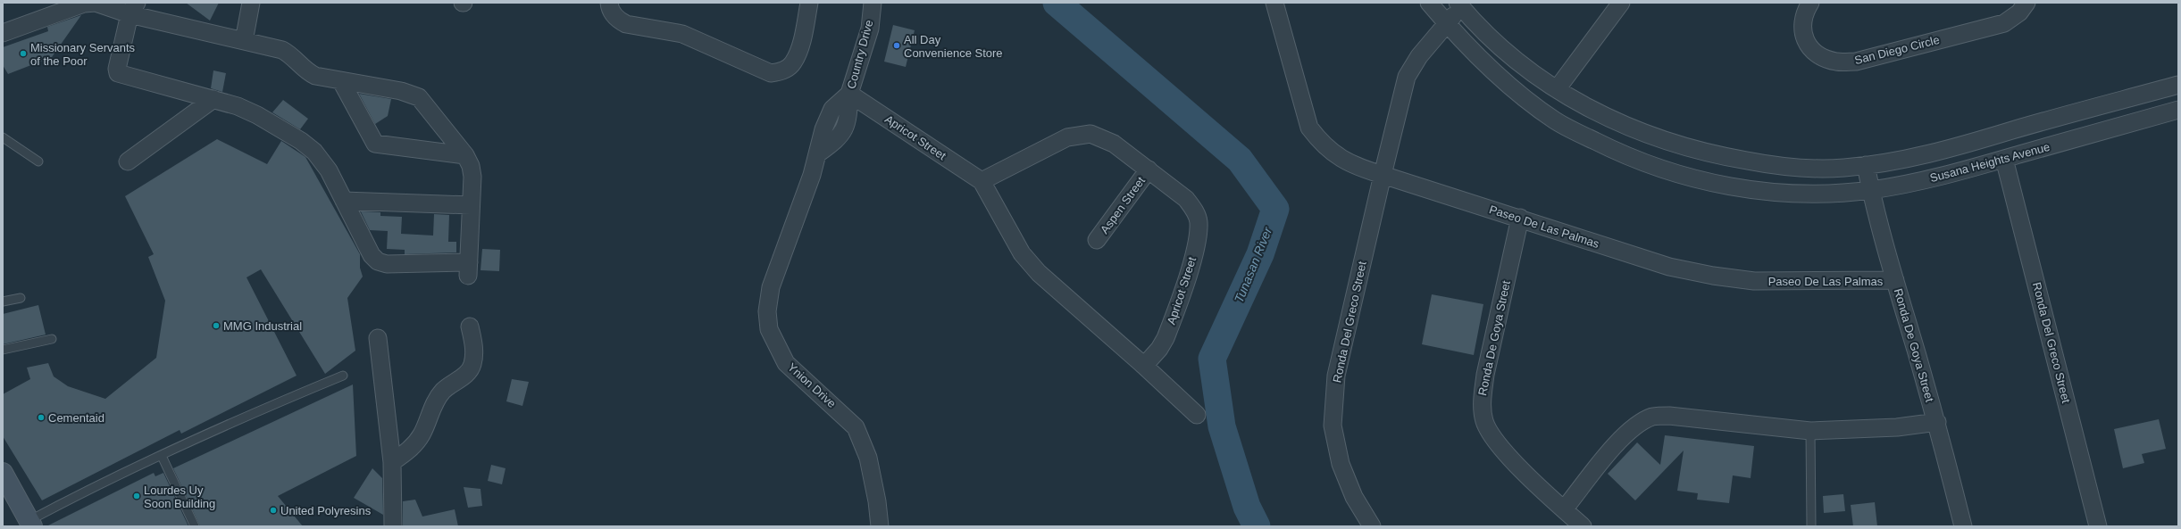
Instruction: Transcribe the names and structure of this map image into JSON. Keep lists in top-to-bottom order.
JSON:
{
  "streets": {
    "street": [
      "San Diego Circle",
      "Country Drive",
      "Apricot Street",
      "Susana Heights Avenue",
      "Aspen Street",
      "Paseo De Las Palmas",
      "Ronda Del Greco Street",
      "Ronda De Goya Street",
      "Ynion Drive"
    ]
  },
  "crossings": [
    ["Country Drive", "Apricot Street"],
    ["Country Drive", "Ynion Drive"],
    ["Apricot Street", "Aspen Street"],
    ["Susana Heights Avenue", "Ronda Del Greco Street"],
    ["Susana Heights Avenue", "Ronda De Goya Street"],
    ["Paseo De Las Palmas", "Ronda Del Greco Street"],
    ["Paseo De Las Palmas", "Ronda De Goya Street"]
  ],
  "water": ["Tunasan River"],
  "places": [
    "All Day Convenience Store",
    "Missionary Servants of the Poor",
    "MMG Industrial",
    "Cementaid",
    "Lourdes Uy Soon Building",
    "United Polyresins"
  ]
}
